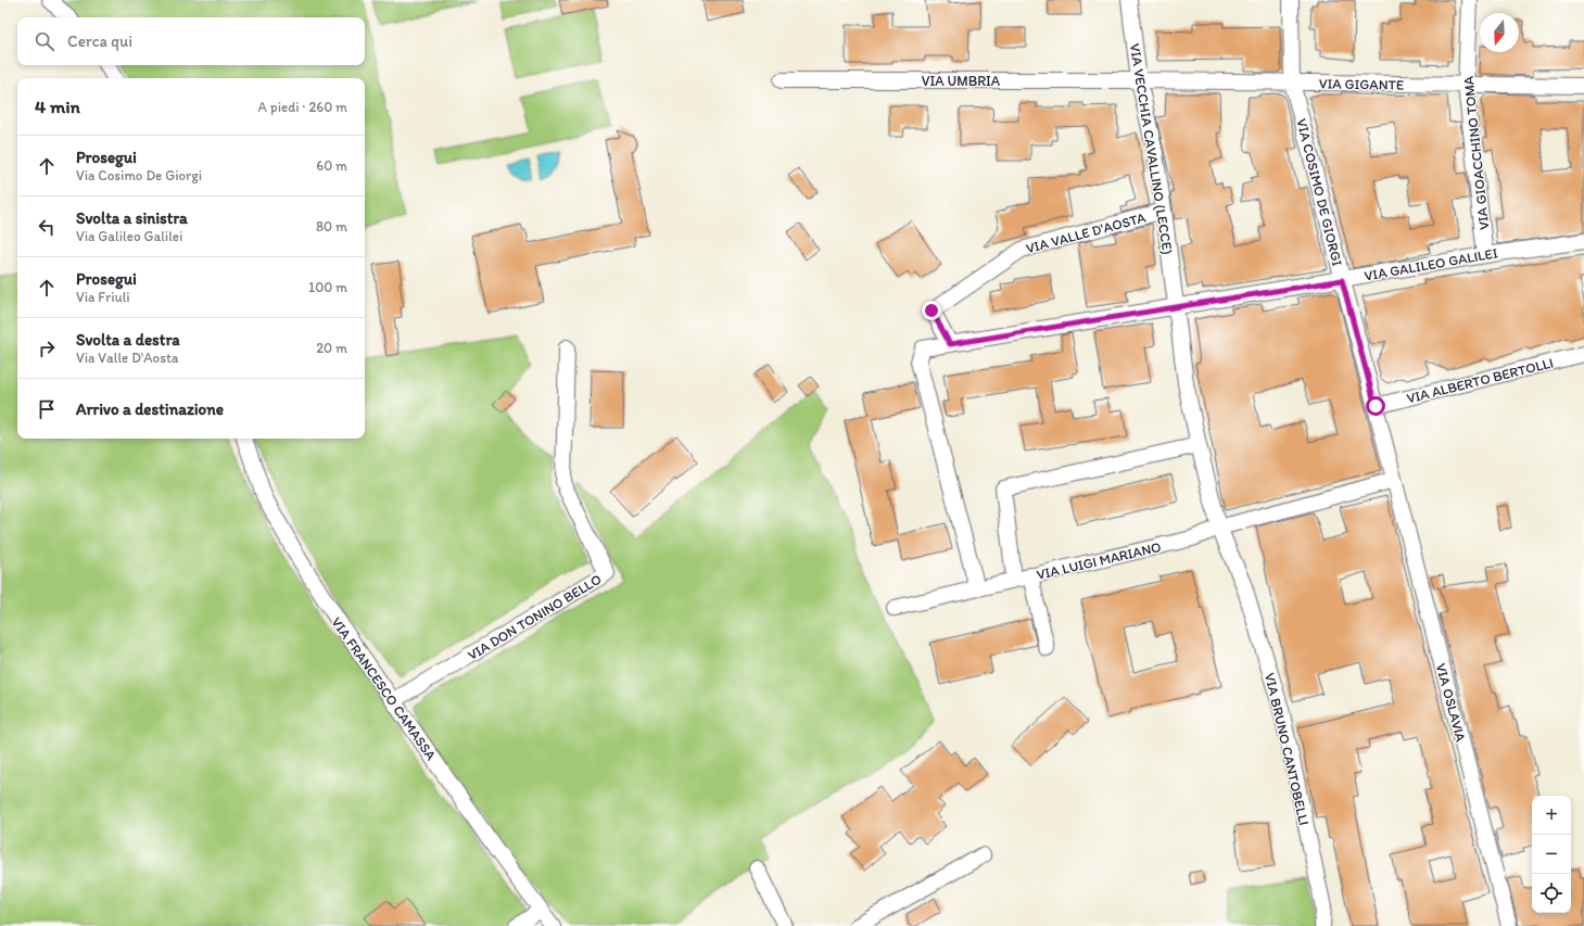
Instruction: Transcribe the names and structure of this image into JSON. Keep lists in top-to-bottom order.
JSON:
{
  "streets": {
    "street": [
      "VIA UMBRIA",
      "VIA GIGANTE",
      "VIA VECCHIA CAVALLINO (LECCE)",
      "VIA GIOACCHINO TOMA",
      "VIA COSIMO DE GIORGI",
      "VIA VALLE D'AOSTA",
      "VIA GALILEO GALILEI",
      "VIA ALBERTO BERTOLLI",
      "VIA LUIGI MARIANO",
      "VIA DON TONINO BELLO",
      "VIA FRANCESCO CAMASSA",
      "VIA OSLAVIA",
      "VIA BRUNO CANTOBELLI"
    ]
  },
  "crossings": [
    ["VIA UMBRIA", "VIA GIGANTE"],
    ["VIA UMBRIA", "VIA VECCHIA CAVALLINO (LECCE)"],
    ["VIA GIGANTE", "VIA VECCHIA CAVALLINO (LECCE)"],
    ["VIA GIGANTE", "VIA GIOACCHINO TOMA"],
    ["VIA GIGANTE", "VIA COSIMO DE GIORGI"],
    ["VIA VECCHIA CAVALLINO (LECCE)", "VIA VALLE D'AOSTA"],
    ["VIA VECCHIA CAVALLINO (LECCE)", "VIA GALILEO GALILEI"],
    ["VIA VECCHIA CAVALLINO (LECCE)", "VIA LUIGI MARIANO"],
    ["VIA VECCHIA CAVALLINO (LECCE)", "VIA BRUNO CANTOBELLI"],
    ["VIA GIOACCHINO TOMA", "VIA GALILEO GALILEI"],
    ["VIA COSIMO DE GIORGI", "VIA GALILEO GALILEI"],
    ["VIA COSIMO DE GIORGI", "VIA ALBERTO BERTOLLI"],
    ["VIA COSIMO DE GIORGI", "VIA LUIGI MARIANO"],
    ["VIA COSIMO DE GIORGI", "VIA OSLAVIA"],
    ["VIA VALLE D'AOSTA", "VIA GALILEO GALILEI"],
    ["VIA GALILEO GALILEI", "VIA LUIGI MARIANO"],
    ["VIA LUIGI MARIANO", "VIA OSLAVIA"],
    ["VIA LUIGI MARIANO", "VIA BRUNO CANTOBELLI"],
    ["VIA DON TONINO BELLO", "VIA FRANCESCO CAMASSA"]
  ],
  "north": "bottom",
  "page": {
    "search": "Cerca qui",
    "heading": ["4 min", "A piedi · 260 m"],
    "list": [
      ["Prosegui", "Via Cosimo De Giorgi", "60 m"],
      ["Svolta a sinistra", "Via Galileo Galilei", "80 m"],
      ["Prosegui", "Via Friuli", "100 m"],
      ["Svolta a destra", "Via Valle D'Aosta", "20 m"],
      "Arrivo a destinazione"
    ],
    "map_buttons": ["+", "−"]
  }
}
